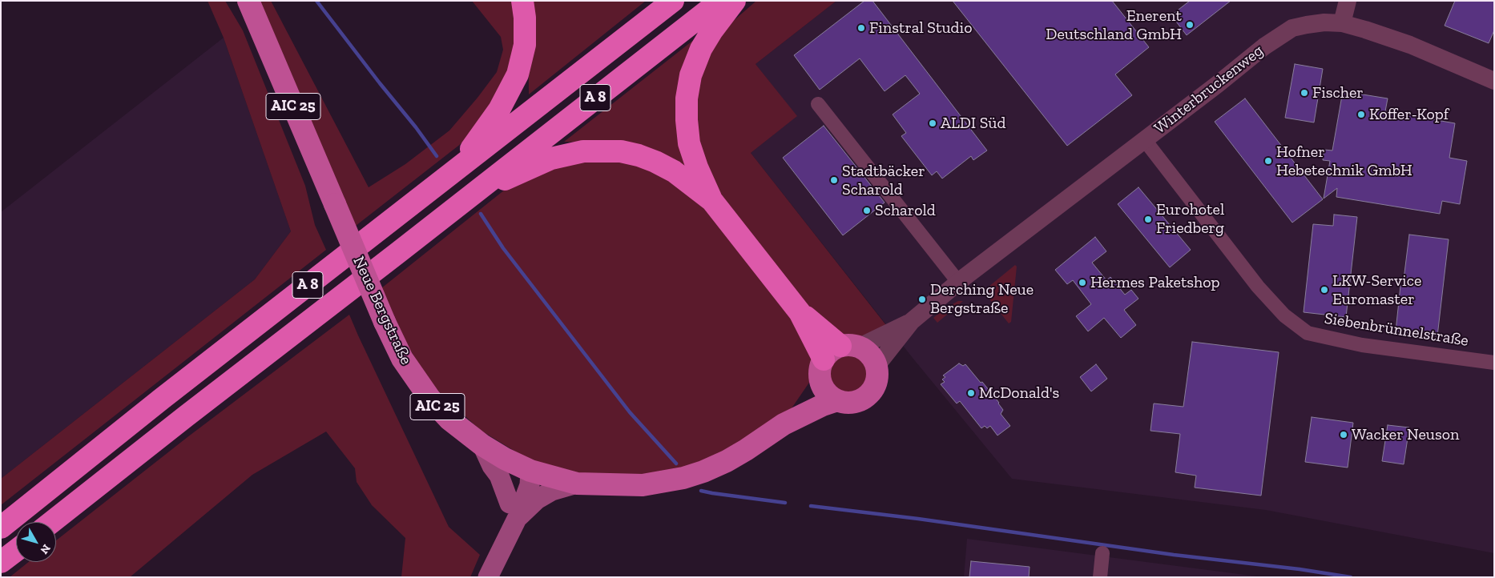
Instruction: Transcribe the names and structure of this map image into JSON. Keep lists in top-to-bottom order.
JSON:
{
  "streets": {
    "highway": ["A 8"],
    "main road": ["AIC 25", "Neue Bergstraße"],
    "street": ["Winterbruckenweg", "Siebenbrünnelstraße"]
  },
  "crossings": [
    ["Winterbruckenweg", "AIC 25"],
    ["Winterbruckenweg", "Siebenbrünnelstraße"],
    ["AIC 25", "Neue Bergstraße"]
  ],
  "places": [
    "Enerent Deutschland GmbH",
    "Finstral Studio",
    "Fischer",
    "Koffer-Kopf",
    "ALDI Süd",
    "Hofner Hebetechnik GmbH",
    "Stadtbäcker Scharold",
    "Scharold",
    "Eurohotel Friedberg",
    "Hermes Paketshop",
    "LKW-Service Euromaster",
    "Derching Neue Bergstraße",
    "McDonald's",
    "Wacker Neuson"
  ],
  "north": "bottom right"
}
